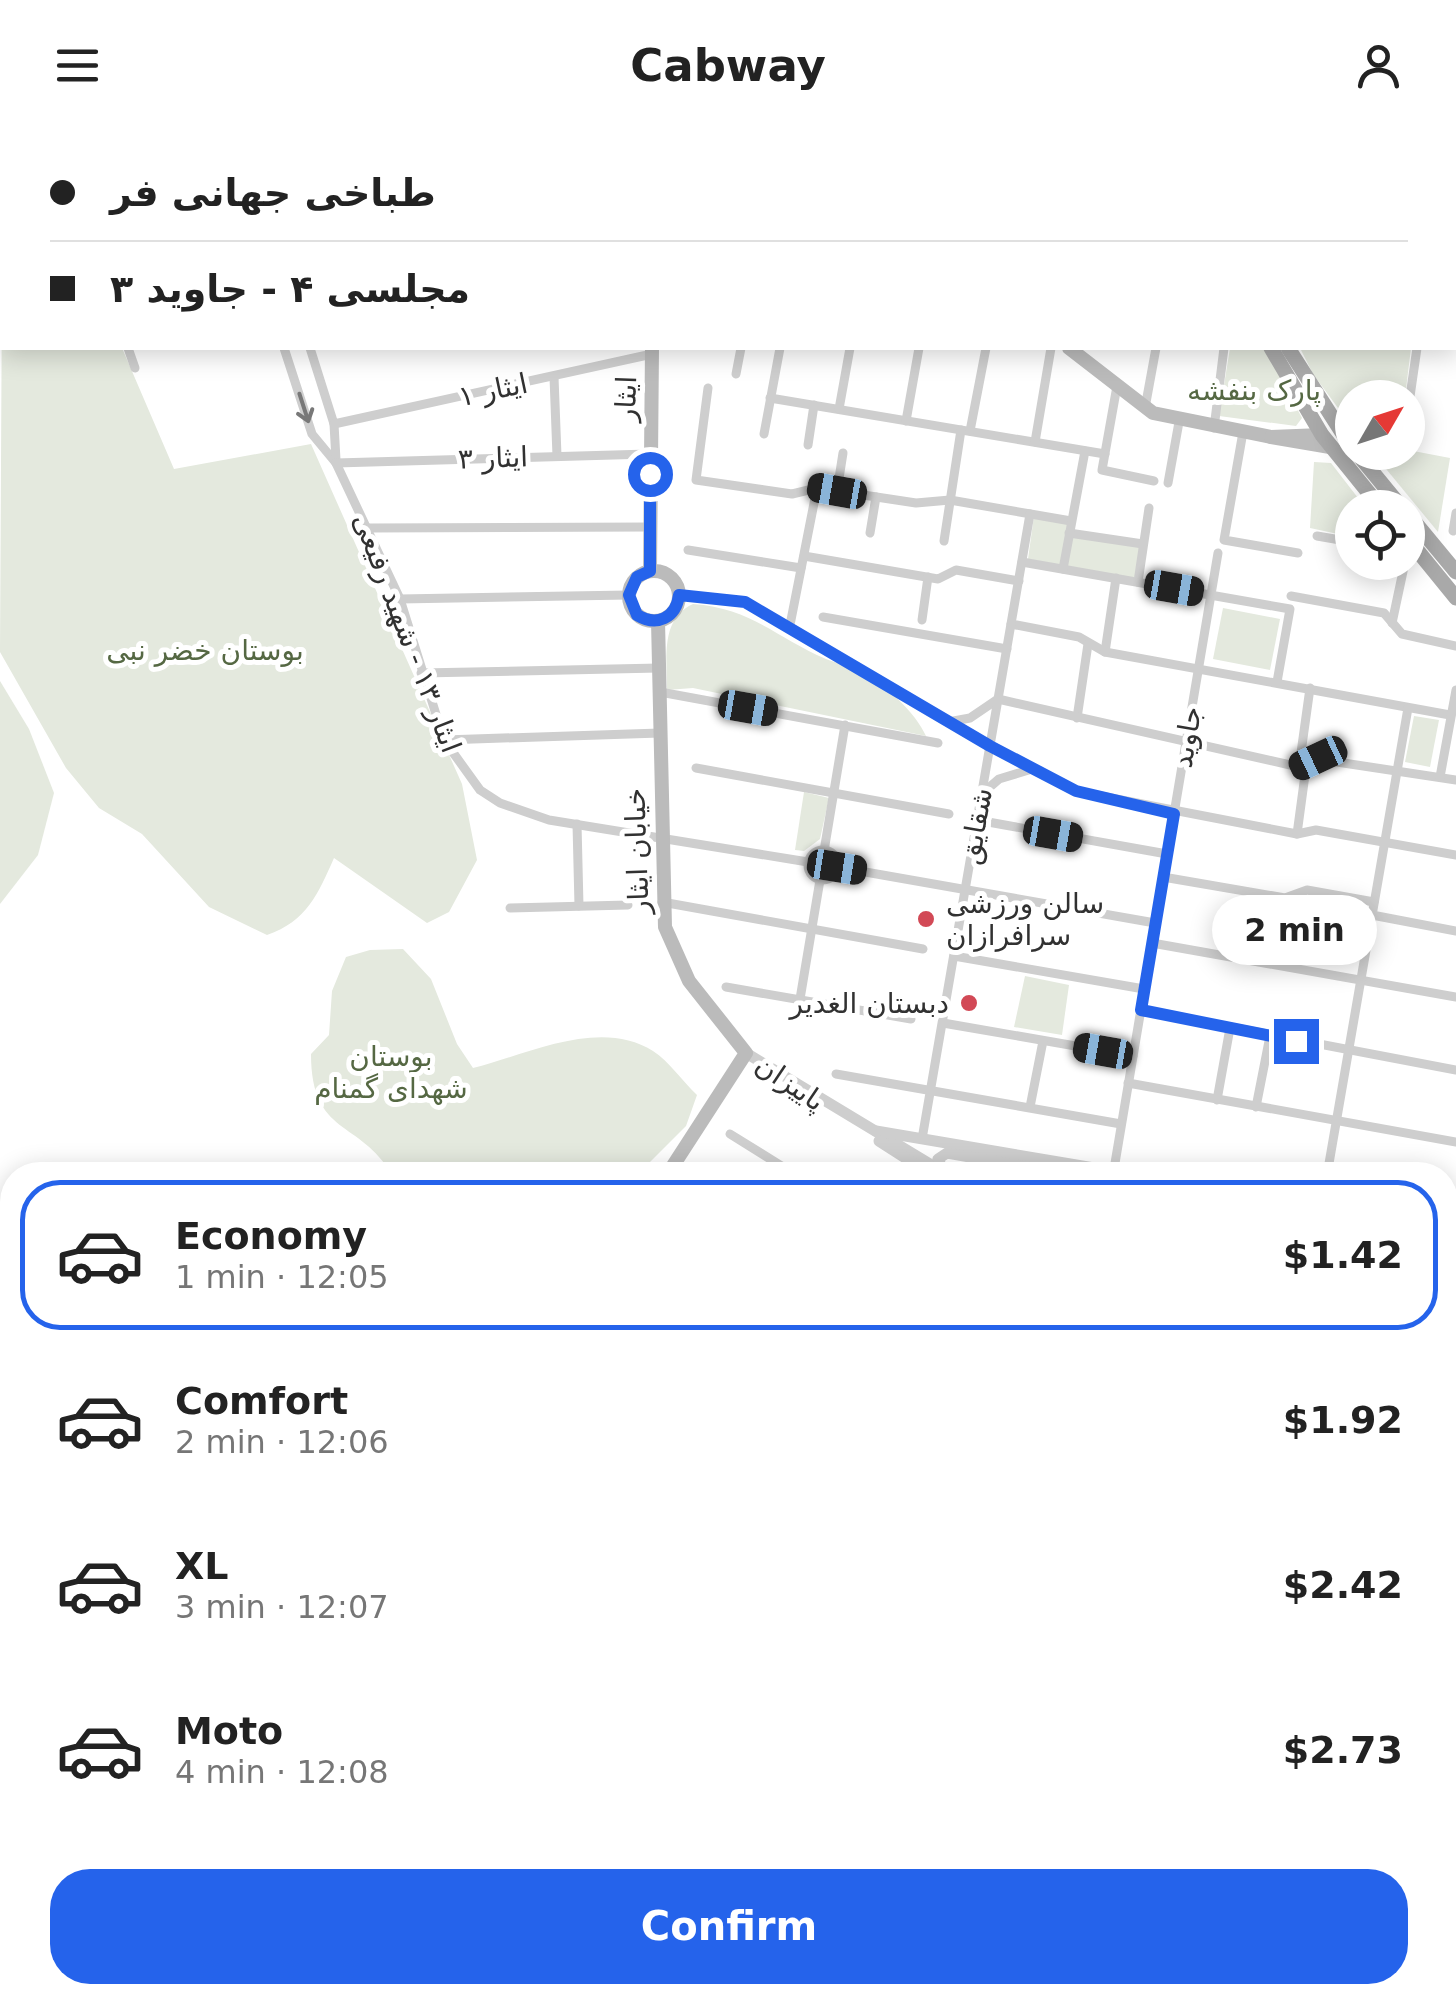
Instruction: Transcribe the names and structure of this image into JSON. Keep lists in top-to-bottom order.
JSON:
{
  "streets": {
    "main road": ["ایثار", "خیابان ایثار"],
    "street": [
      "ایثار ۱",
      "ایثار ۳",
      "ایثار ۱۳ - شهید رفیعی",
      "جاوید",
      "شقایق",
      "پاییزان"
    ]
  },
  "crossings": [
    ["ایثار ۱", "ایثار"],
    ["ایثار ۱", "ایثار ۱۳ - شهید رفیعی"],
    ["ایثار", "ایثار ۳"],
    ["ایثار", "خیابان ایثار"],
    ["ایثار ۳", "ایثار ۱۳ - شهید رفیعی"],
    ["ایثار ۱۳ - شهید رفیعی", "خیابان ایثار"],
    ["خیابان ایثار", "پاییزان"]
  ],
  "parks": ["پارک بنفشه", "بوستان خضر نبی", "بوستان شهدای گمنام"],
  "places": ["سالن ورزشی سرافرازان", "دبستان الغدیر"],
  "north": "top right",
  "page": {
    "header": "Cabway",
    "banner": ["طباخی جهانی فر", "مجلسی ۴ - جاوید ۳"],
    "bubble": "2 min",
    "list": [
      {
        "name": "Economy",
        "note": "1 min · 12:05",
        "value": "$1.42"
      },
      {
        "name": "Comfort",
        "note": "2 min · 12:06",
        "value": "$1.92"
      },
      {
        "name": "XL",
        "note": "3 min · 12:07",
        "value": "$2.42"
      },
      {
        "name": "Moto",
        "note": "4 min · 12:08",
        "value": "$2.73"
      }
    ],
    "buttons": "Confirm"
  }
}
